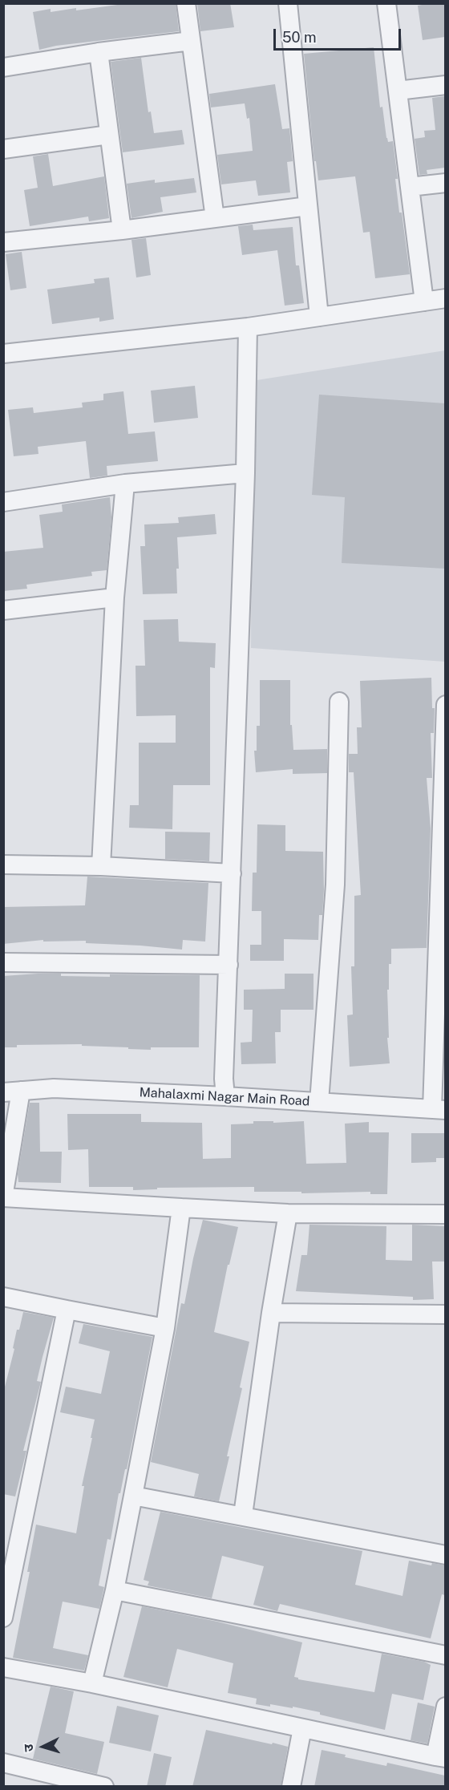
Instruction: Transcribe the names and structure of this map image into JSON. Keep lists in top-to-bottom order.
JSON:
{
  "streets": {
    "street": ["Mahalaxmi Nagar Main Road"]
  },
  "scale_bar": "50 m",
  "north": "left"
}
